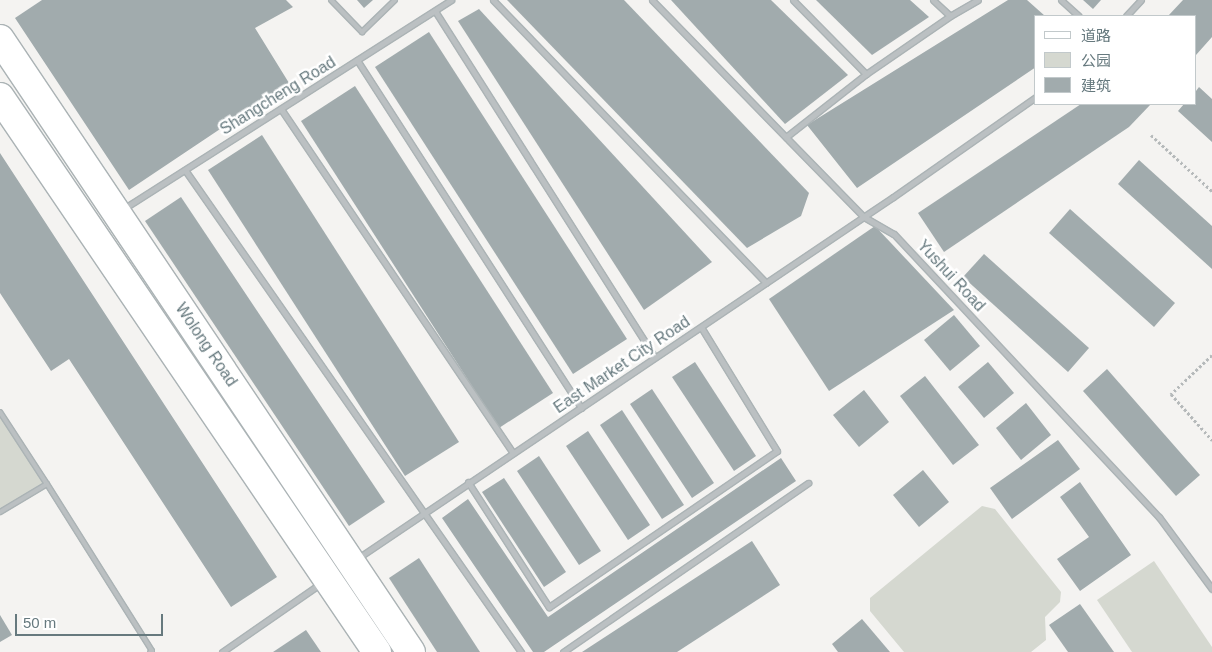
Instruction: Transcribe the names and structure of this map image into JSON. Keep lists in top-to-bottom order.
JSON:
{
  "streets": {
    "main road": ["Wolong Road"],
    "street": ["Shangcheng Road", "Yushui Road", "East Market City Road"]
  },
  "crossings": [
    ["Shangcheng Road", "Wolong Road"],
    ["Yushui Road", "East Market City Road"],
    ["Wolong Road", "East Market City Road"]
  ],
  "legend": ["道路", "公园", "建筑"],
  "scale_bar": "50 m"
}
